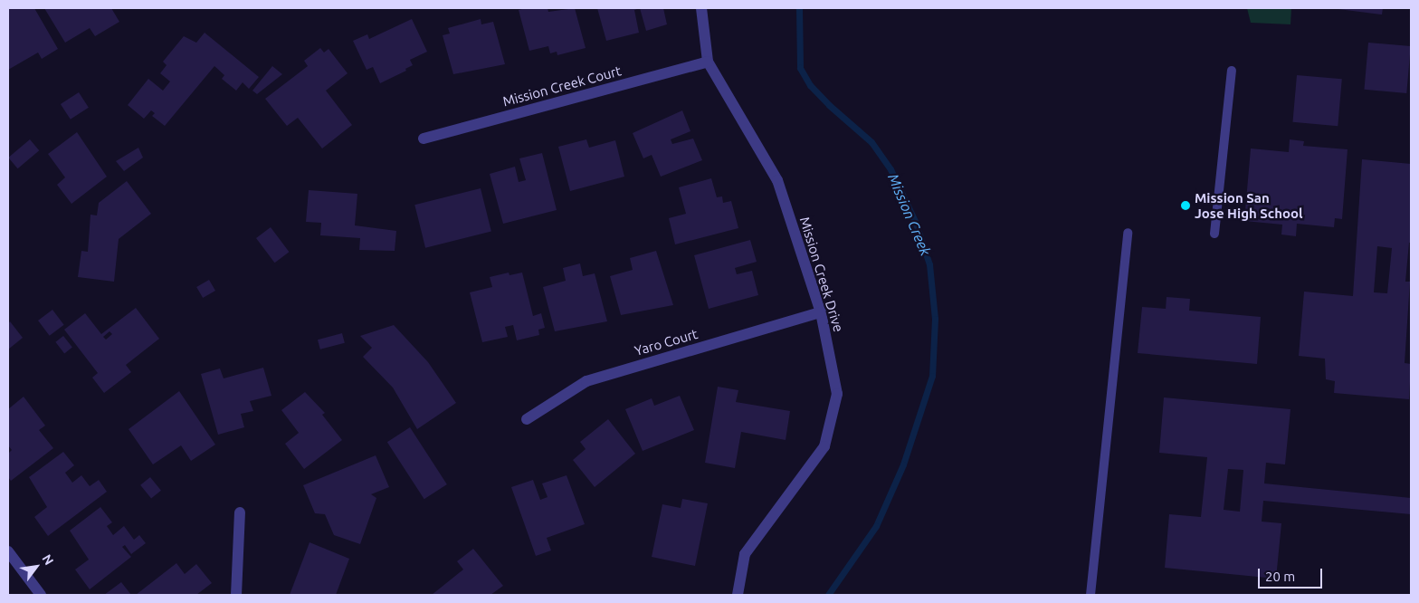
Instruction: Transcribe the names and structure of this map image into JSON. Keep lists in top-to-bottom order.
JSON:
{
  "streets": {
    "street": ["Mission Creek Court", "Mission Creek Drive", "Yaro Court"]
  },
  "crossings": [
    ["Mission Creek Court", "Mission Creek Drive"],
    ["Mission Creek Drive", "Yaro Court"]
  ],
  "water": ["Mission Creek"],
  "places": ["Mission San Jose High School"],
  "scale_bar": "20 m",
  "north": "top right"
}
